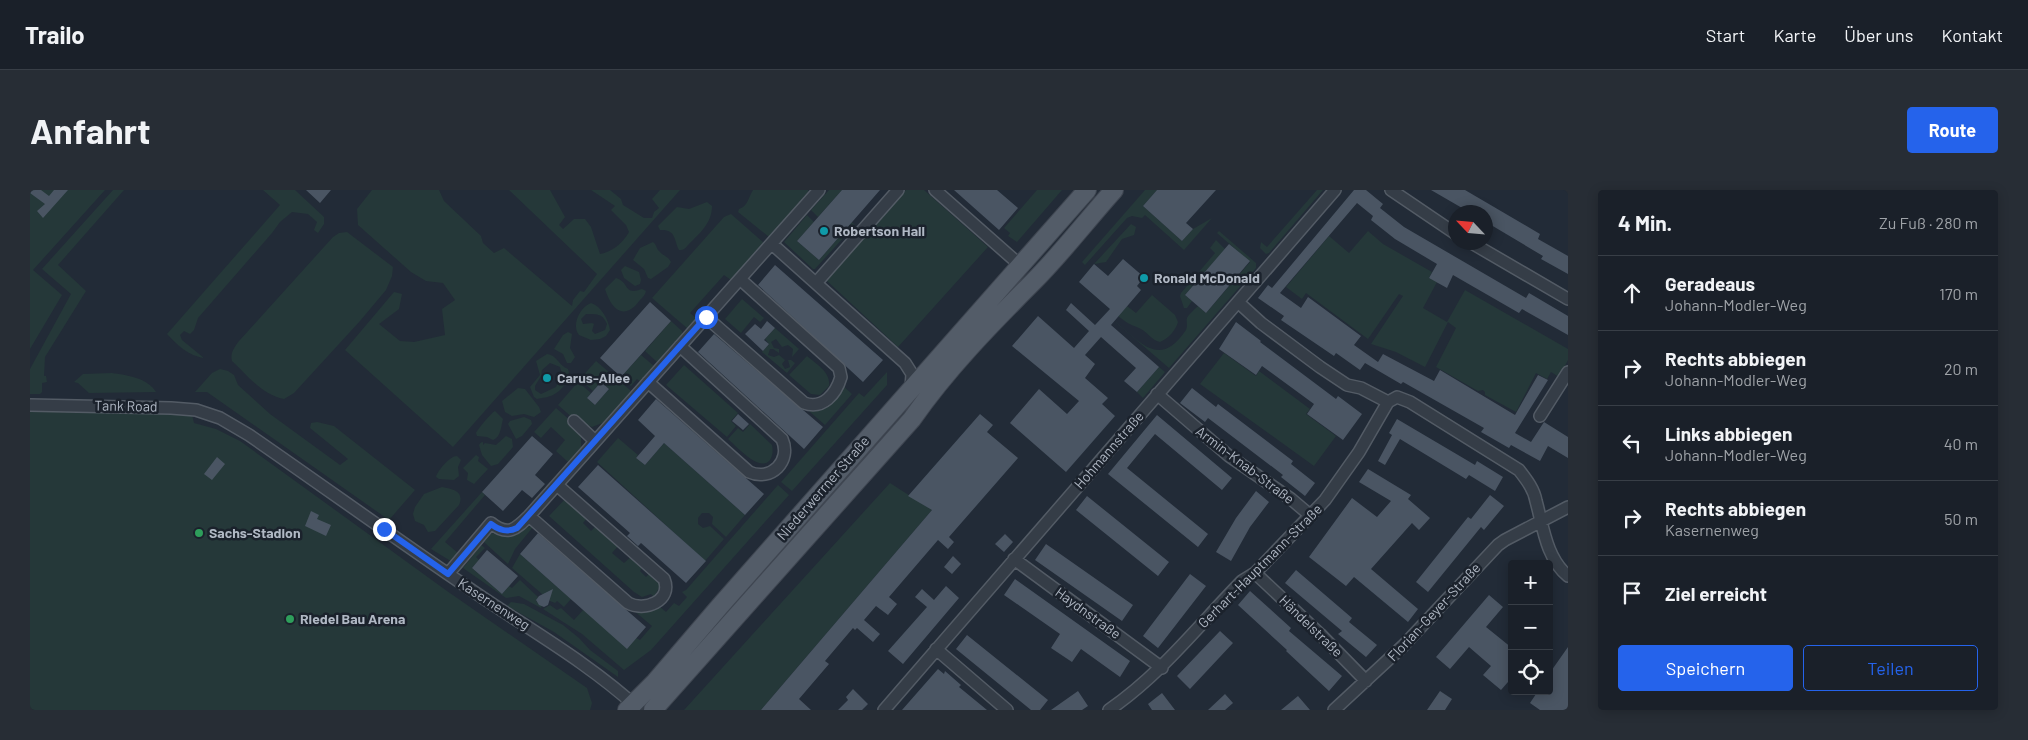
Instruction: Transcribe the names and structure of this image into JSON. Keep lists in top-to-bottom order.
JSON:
{
  "streets": {
    "main road": ["Niederwerrner Straße"],
    "street": [
      "Tank Road",
      "Hohmannstraße",
      "Armin-Knab-Straße",
      "Gerhart-Hauptmann-Straße",
      "Kasernenweg",
      "Florian-Geyer-Straße",
      "Haydnstraße",
      "Händelstraße"
    ]
  },
  "crossings": [
    ["Tank Road", "Kasernenweg"],
    ["Hohmannstraße", "Armin-Knab-Straße"],
    ["Hohmannstraße", "Haydnstraße"],
    ["Armin-Knab-Straße", "Gerhart-Hauptmann-Straße"],
    ["Niederwerrner Straße", "Kasernenweg"],
    ["Gerhart-Hauptmann-Straße", "Haydnstraße"],
    ["Gerhart-Hauptmann-Straße", "Händelstraße"],
    ["Florian-Geyer-Straße", "Händelstraße"]
  ],
  "places": [
    "Robertson Hall",
    "Ronald McDonald",
    "Carus-Allee",
    "Sachs-Stadion",
    "Riedel Bau Arena"
  ],
  "north": "top left",
  "page": {
    "header": "Trailo",
    "nav": [
      "Start",
      "Karte",
      "Über uns",
      "Kontakt"
    ],
    "buttons": [
      "Route",
      ["Speichern", "Teilen"]
    ],
    "title": "Anfahrt",
    "heading": ["4 Min.", "Zu Fuß · 280 m"],
    "list": [
      ["Geradeaus", "Johann-Modler-Weg", "170 m"],
      ["Rechts abbiegen", "Johann-Modler-Weg", "20 m"],
      ["Links abbiegen", "Johann-Modler-Weg", "40 m"],
      ["Rechts abbiegen", "Kasernenweg", "50 m"],
      "Ziel erreicht"
    ],
    "map_buttons": ["+", "−"]
  }
}
